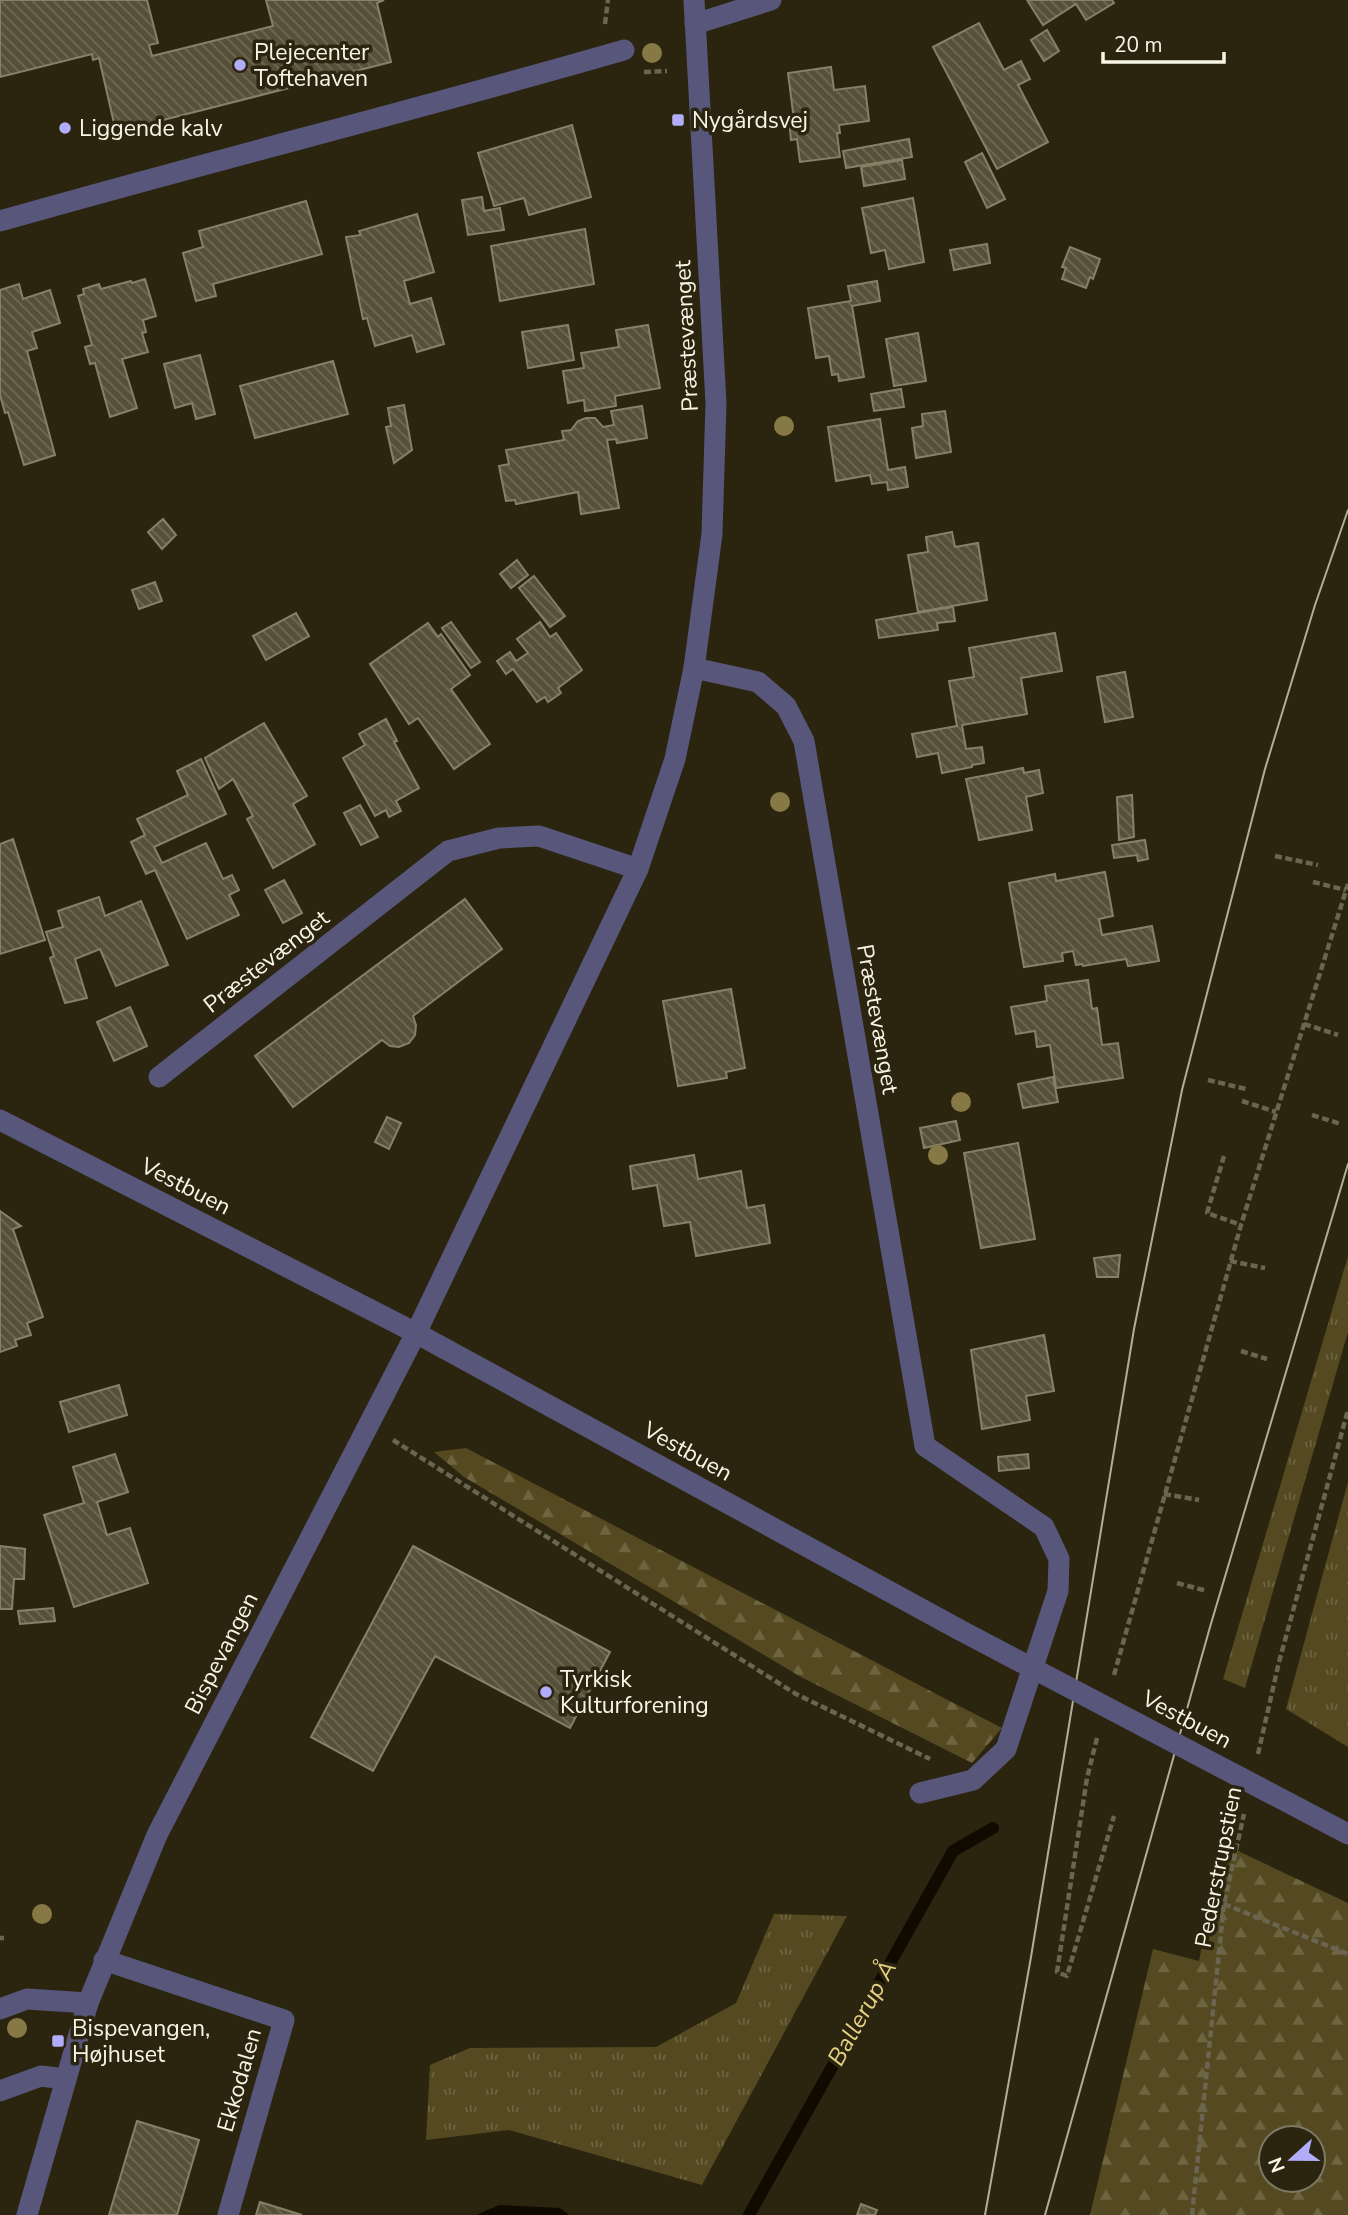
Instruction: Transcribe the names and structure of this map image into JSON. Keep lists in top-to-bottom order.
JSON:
{
  "streets": {
    "street": [
      "Præstevænget",
      "Vestbuen",
      "Bispevangen",
      "Ekkodalen"
    ],
    "path": ["Pederstrupstien"]
  },
  "crossings": [
    ["Præstevænget", "Vestbuen"],
    ["Præstevænget", "Bispevangen"],
    ["Vestbuen", "Bispevangen"],
    ["Bispevangen", "Ekkodalen"]
  ],
  "water": ["Ballerup Å"],
  "places": {
    "other": ["Plejecenter Toftehaven", "Liggende kalv", "Tyrkisk Kulturforening"],
    "transit": ["Nygårdsvej", "Bispevangen, Højhuset"]
  },
  "scale_bar": "20 m",
  "north": "left"
}
